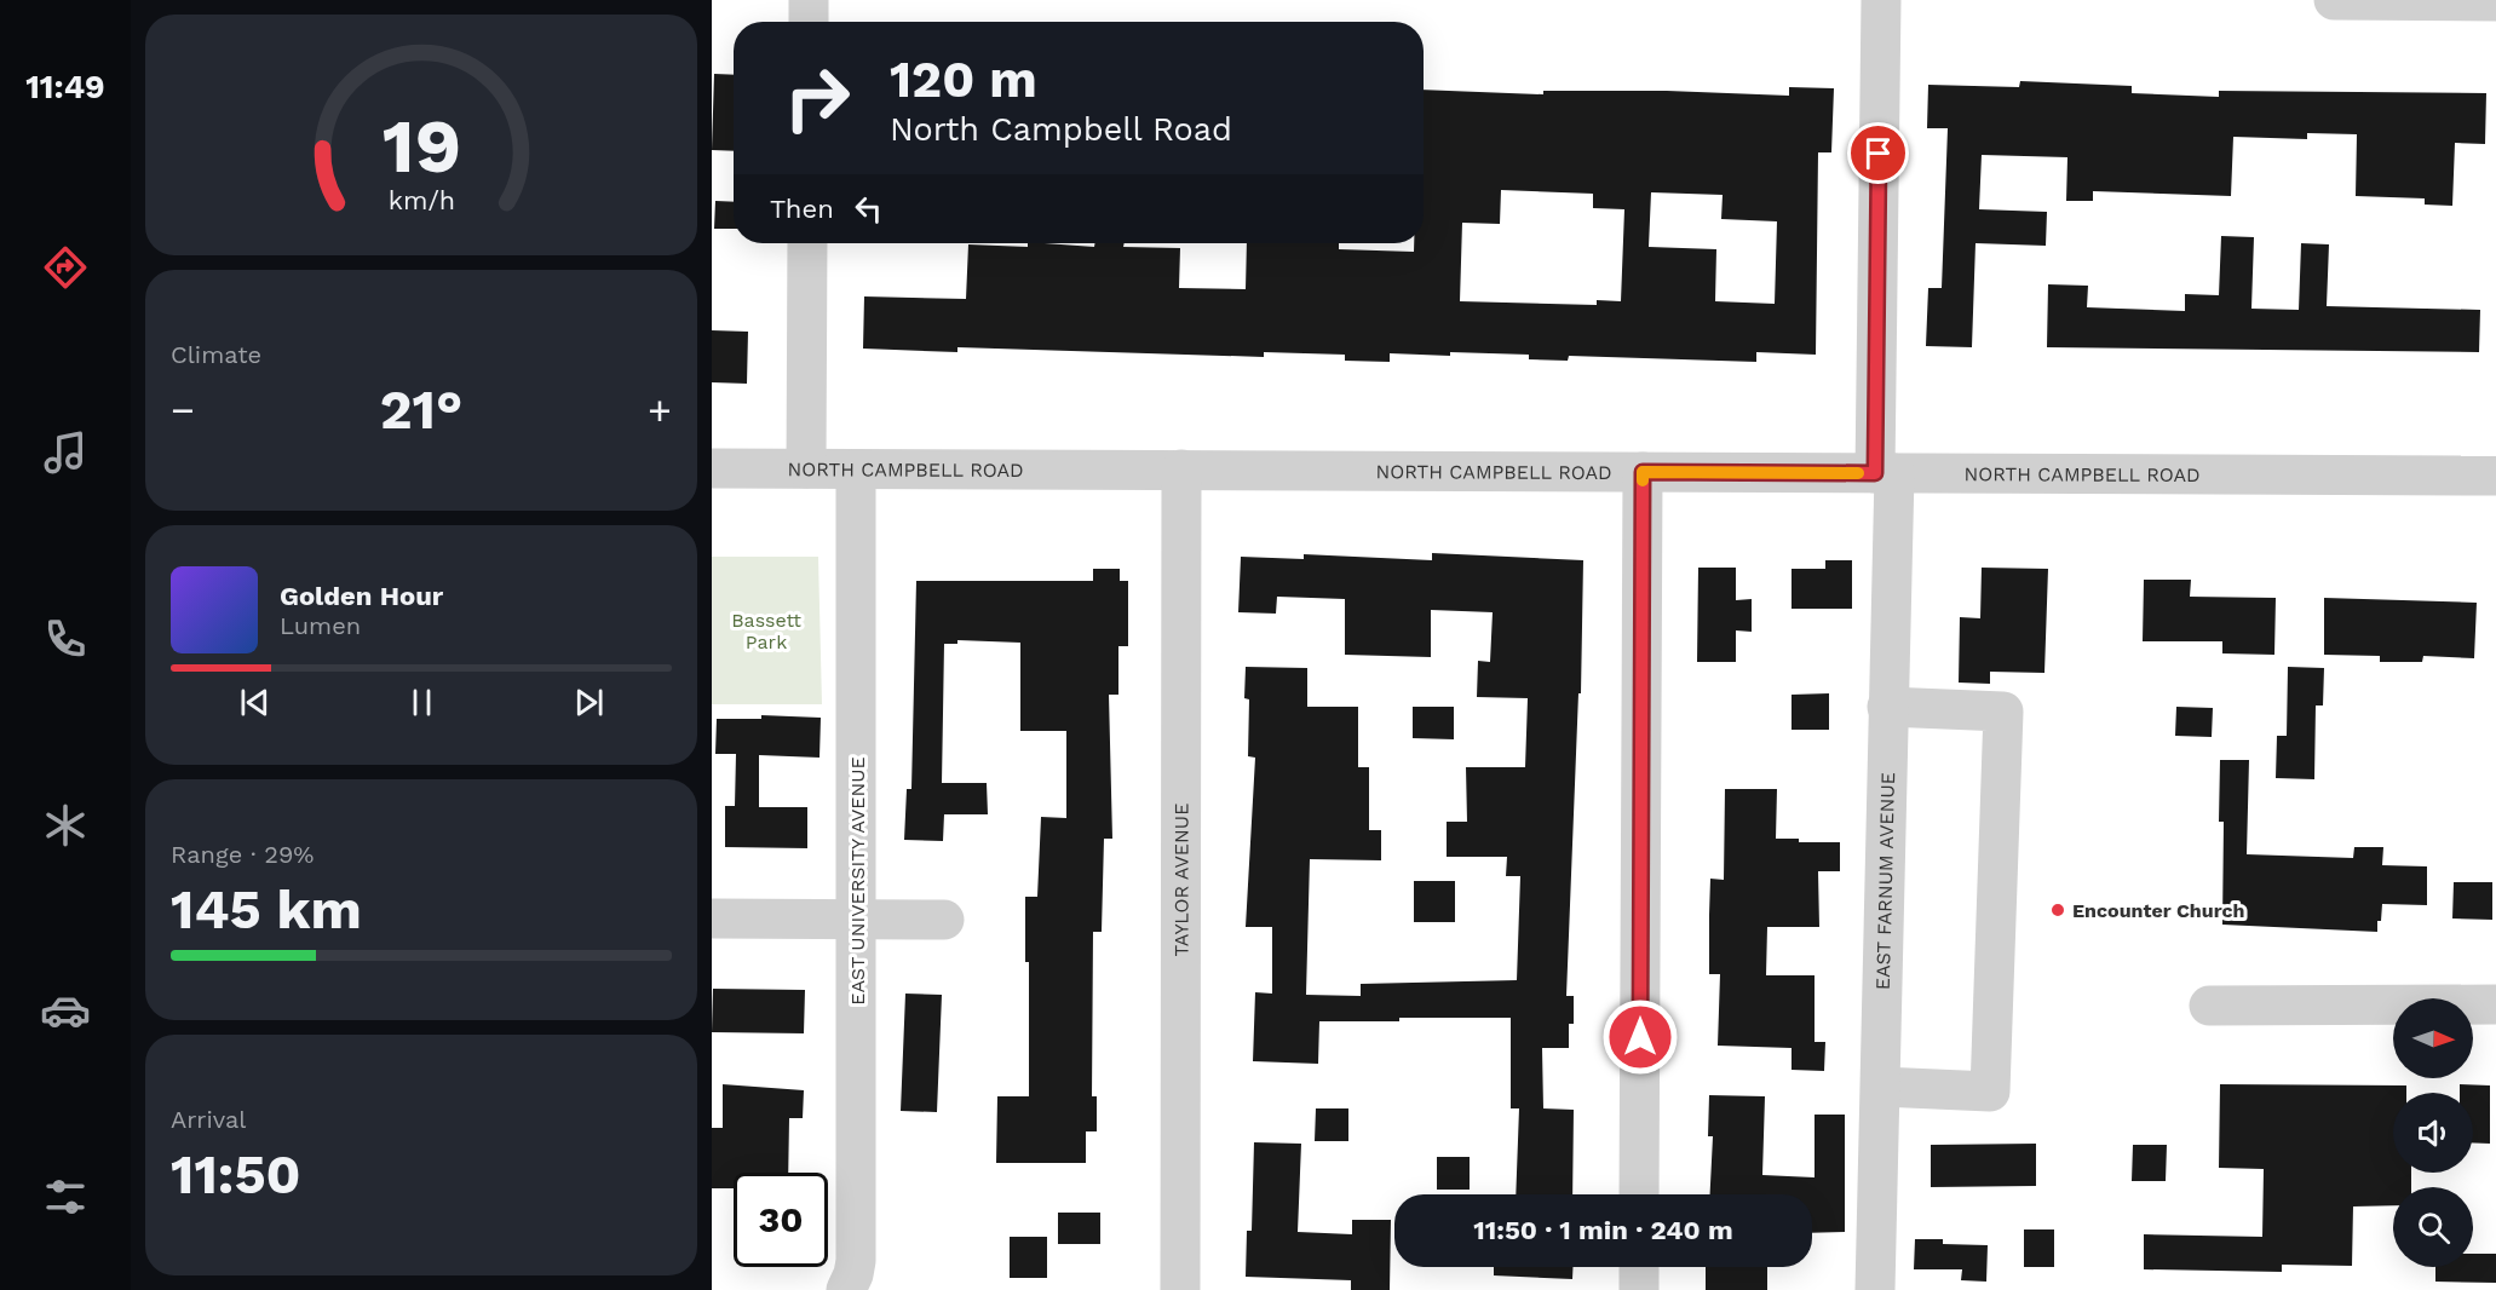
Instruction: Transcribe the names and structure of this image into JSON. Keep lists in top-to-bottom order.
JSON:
{
  "streets": {
    "street": [
      "NORTH CAMPBELL ROAD",
      "TAYLOR AVENUE",
      "EAST UNIVERSITY AVENUE",
      "EAST FARNUM AVENUE"
    ]
  },
  "crossings": [
    ["NORTH CAMPBELL ROAD", "TAYLOR AVENUE"],
    ["NORTH CAMPBELL ROAD", "EAST UNIVERSITY AVENUE"],
    ["NORTH CAMPBELL ROAD", "EAST FARNUM AVENUE"]
  ],
  "parks": ["Bassett Park"],
  "places": ["Encounter Church"],
  "north": "right",
  "page": {
    "tabs": "11:49",
    "turn": ["120 m", "North Campbell Road"],
    "then": "Then",
    "tile": [
      "Climate",
      ["Range · 29%", "145 km"],
      ["Arrival", "11:50"]
    ],
    "heat": ["−", "21°", "+"],
    "song": ["Golden Hour", "Lumen"],
    "limit": "30",
    "trip": "11:50 · 1 min · 240 m",
    "gauge": ["19", "km/h"]
  }
}
